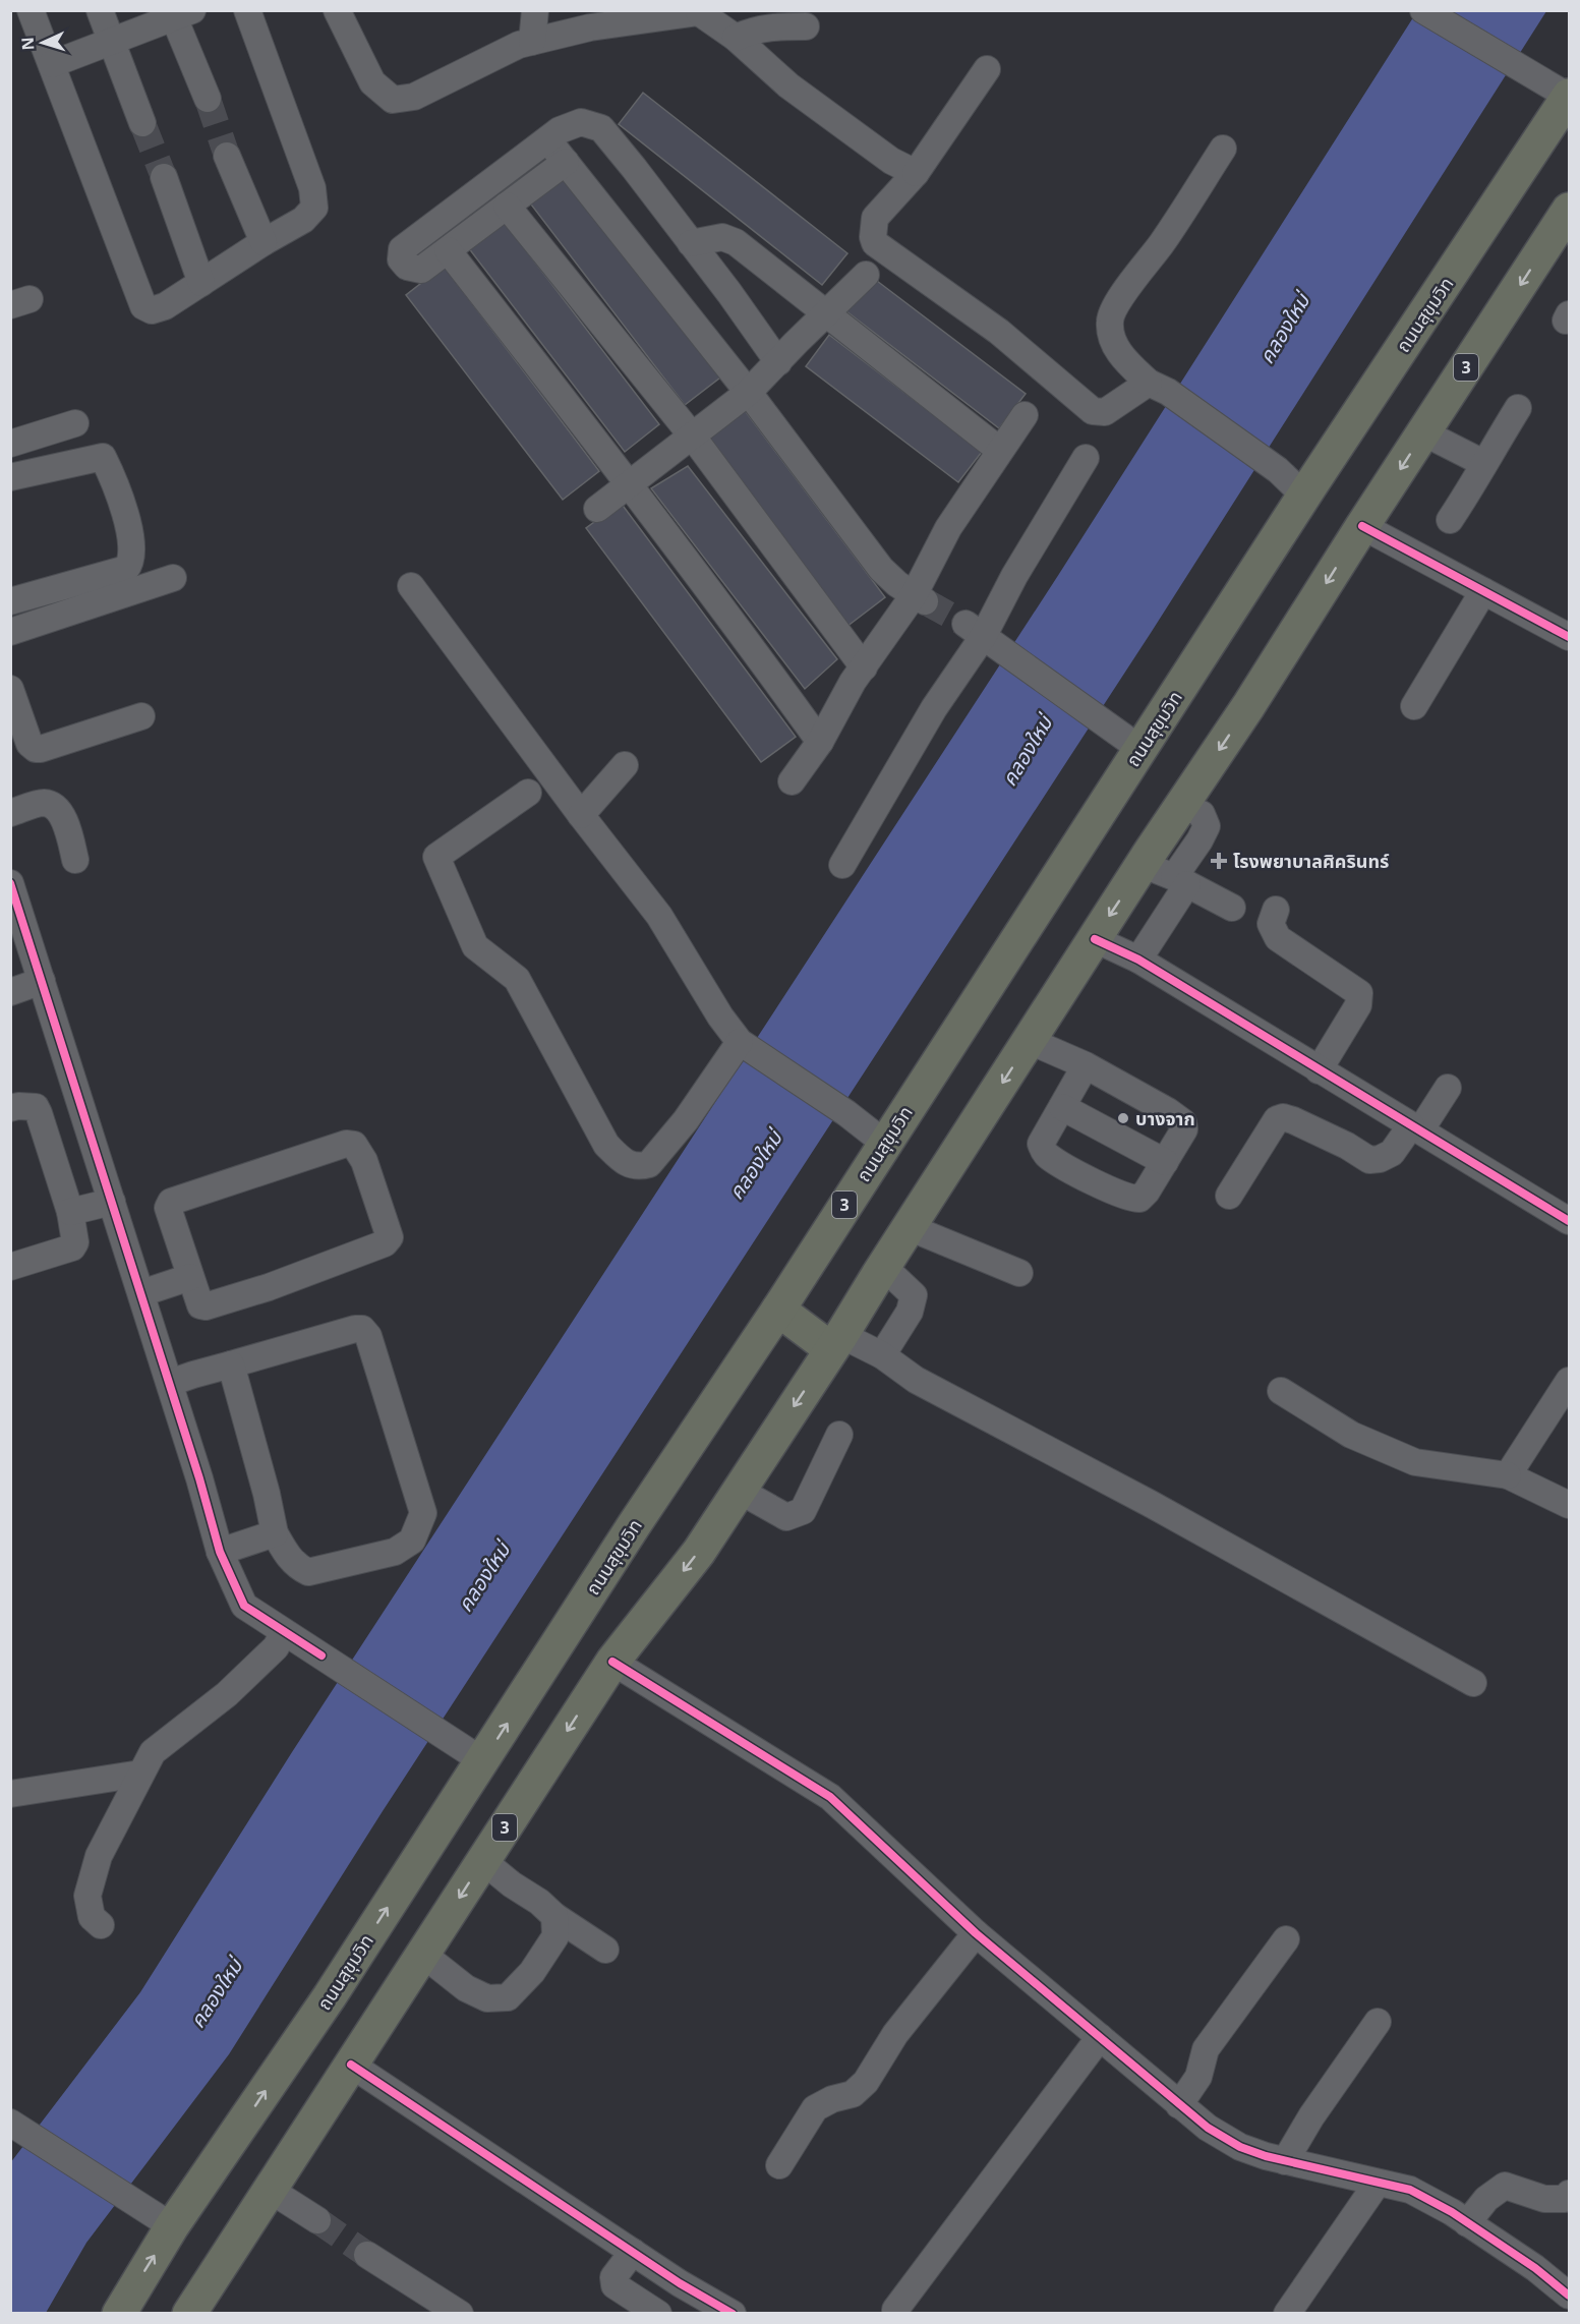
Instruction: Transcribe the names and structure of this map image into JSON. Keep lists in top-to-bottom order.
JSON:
{
  "streets": {
    "highway": ["ถนนสุขุมวิท", "3"]
  },
  "water": ["คลองใหม่"],
  "places": {
    "health": ["โรงพยาบาลศิครินทร์"],
    "other": ["บางจาก"]
  },
  "north": "left"
}
